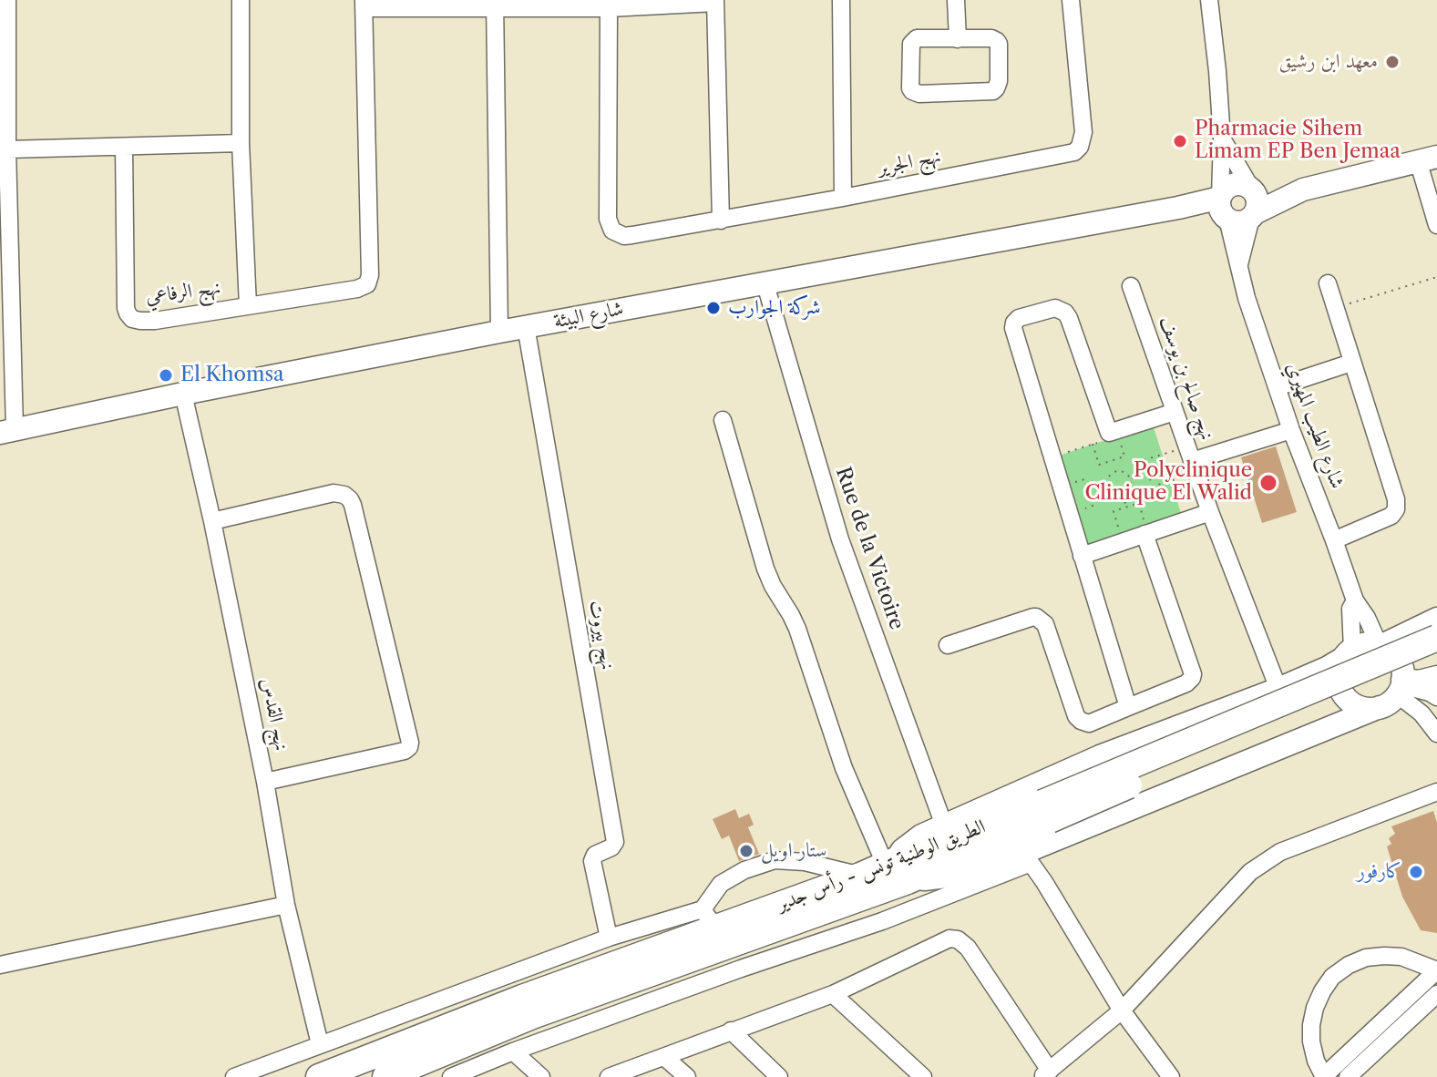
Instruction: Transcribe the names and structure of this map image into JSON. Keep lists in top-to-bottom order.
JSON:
{
  "streets": {
    "highway": ["الطريق الوطنية تونس - رأس جدير"],
    "main road": ["شارع البيئة"],
    "street": [
      "نهج الجرير",
      "نهج الرفاعي",
      "نهج صالح بن يوسف",
      "شارع الطيب المهيري",
      "Rue de la Victoire",
      "نهج بيروت",
      "نهج القدس"
    ]
  },
  "crossings": [
    ["شارع البيئة", "شارع الطيب المهيري"],
    ["شارع البيئة", "Rue de la Victoire"],
    ["شارع البيئة", "نهج بيروت"],
    ["شارع البيئة", "نهج القدس"]
  ],
  "places": [
    "معهد ابن رشيق",
    "Pharmacie Sihem Limam EP Ben Jemaa",
    "شركة الجوارب",
    "El Khomsa",
    "Polyclinique Clinique El Walid",
    "ستار اويل",
    "كارفور"
  ]
}
